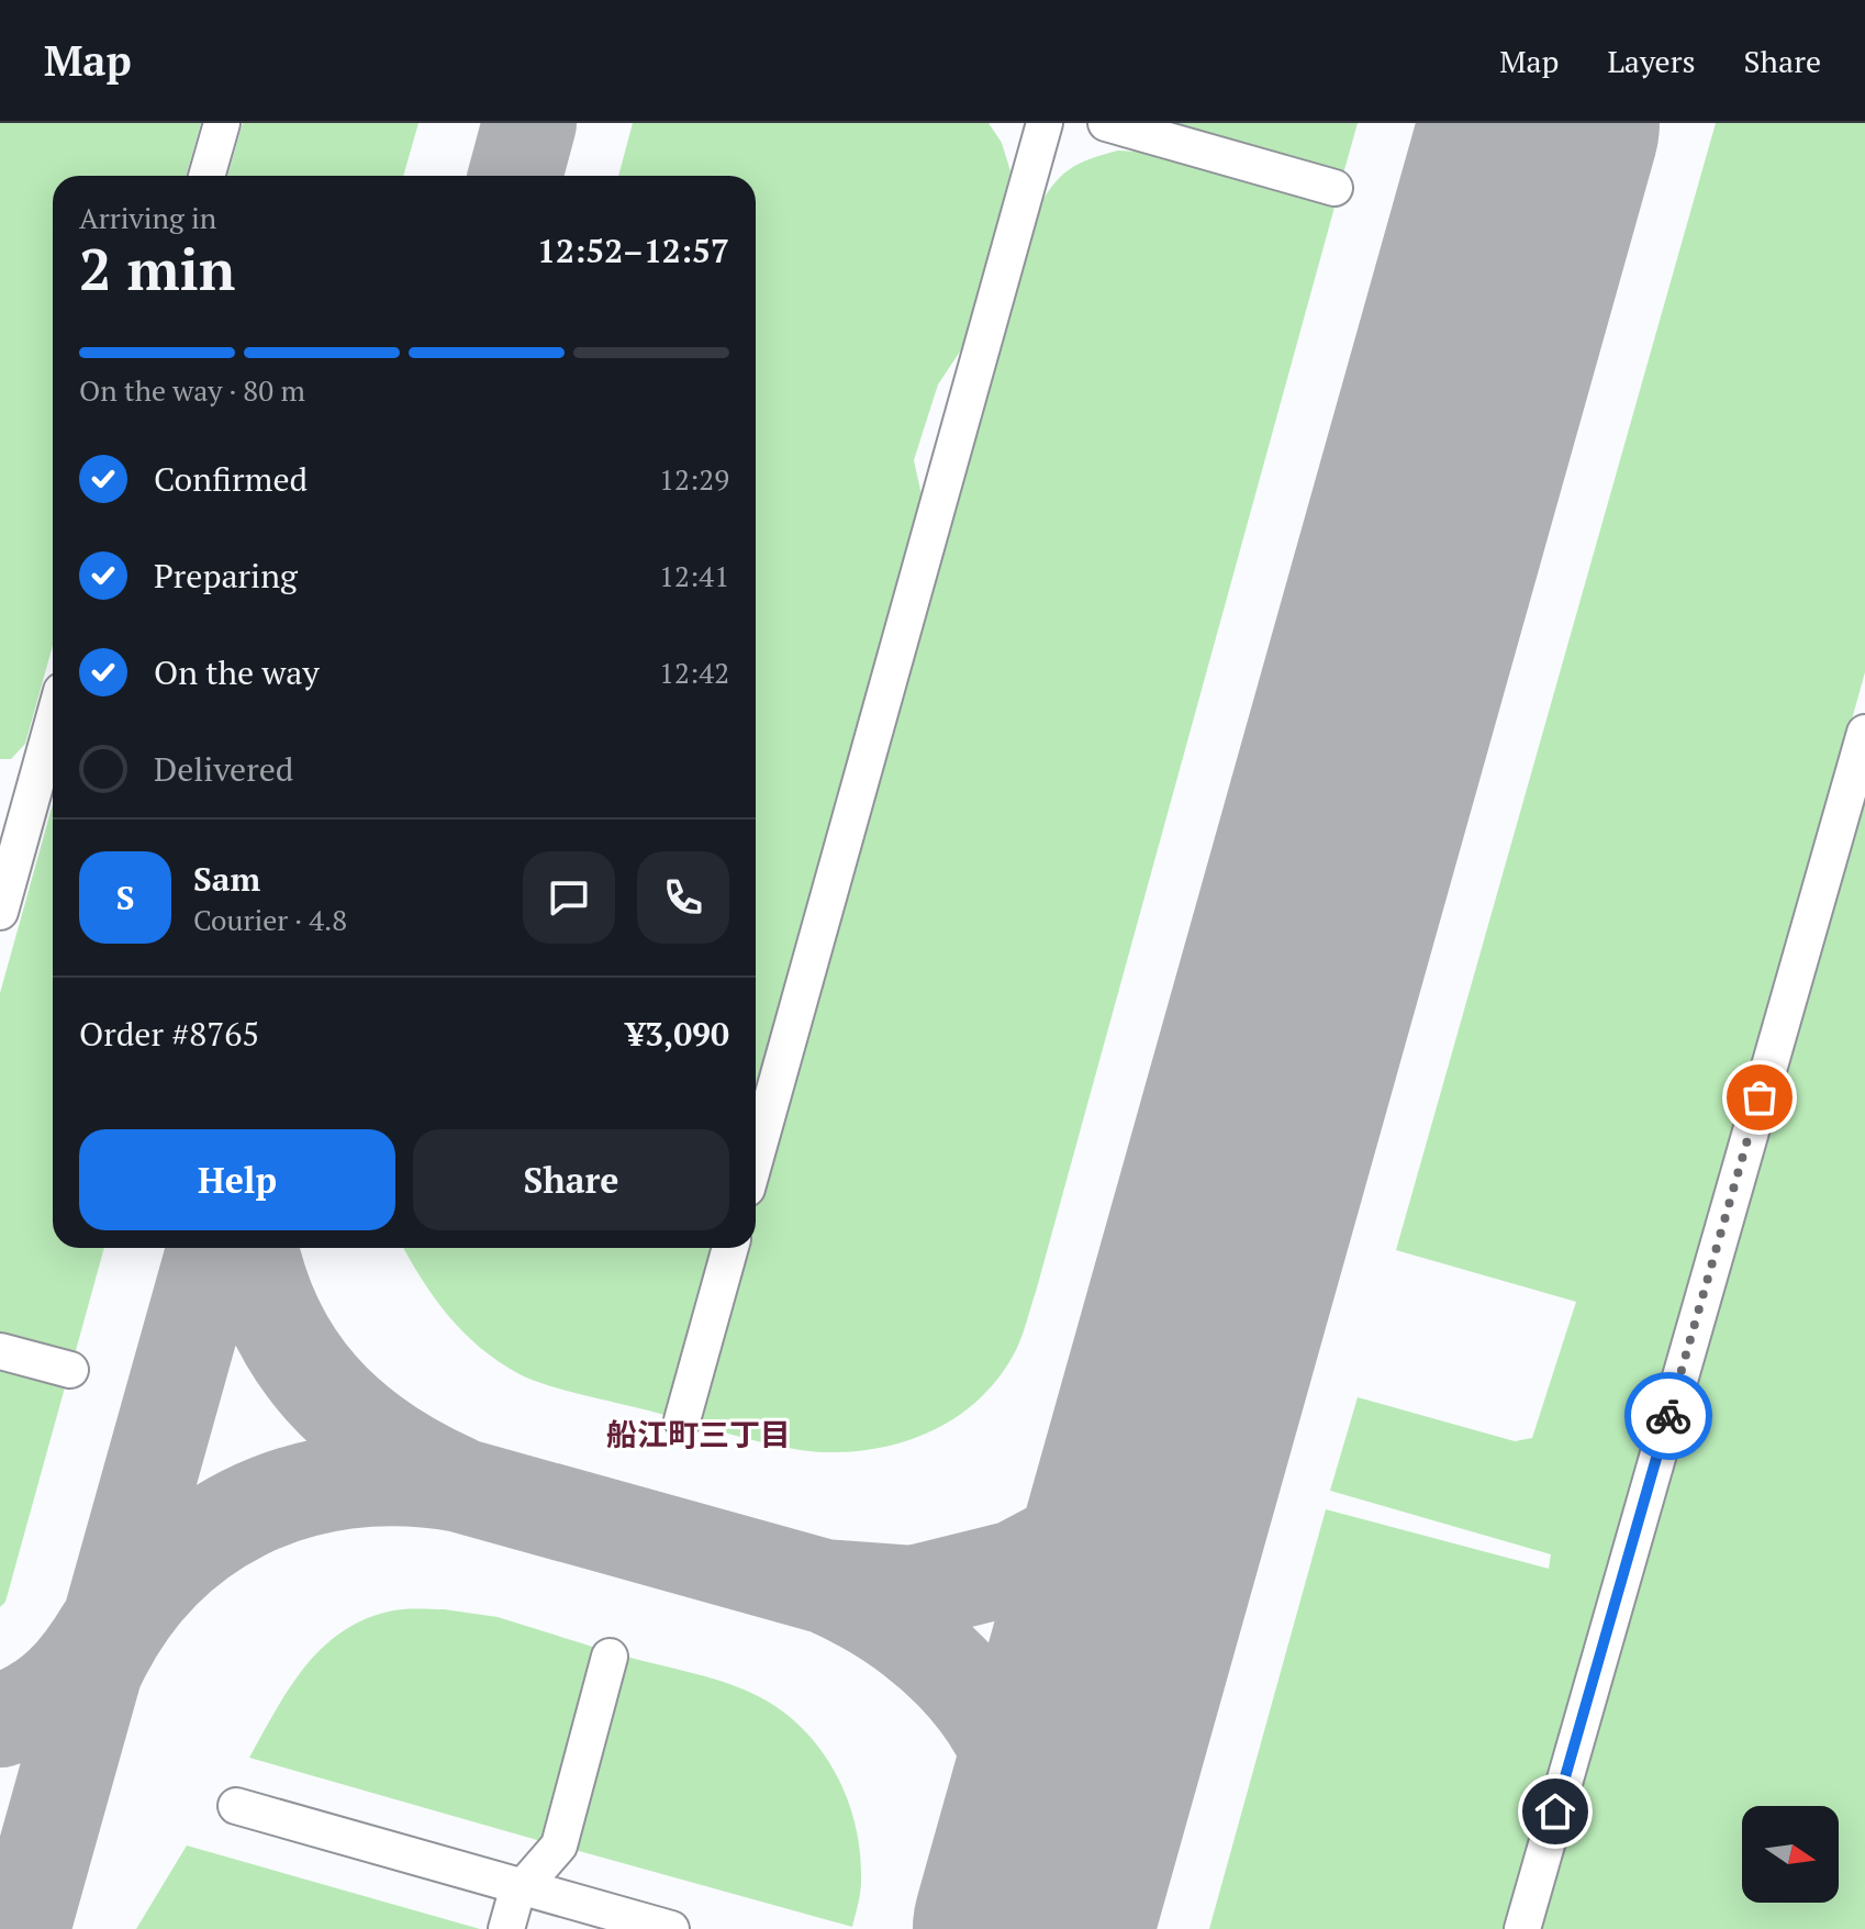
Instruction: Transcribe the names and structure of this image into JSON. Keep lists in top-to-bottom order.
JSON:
{
  "districts": ["船江町三丁目"],
  "north": "right",
  "page": {
    "header": "Map",
    "nav": ["Map", "Layers", "Share"],
    "heading": ["2 min", "Arriving in", "12:52–12:57"],
    "panel": [
      "Sam",
      "Courier · 4.8",
      "Order #8765",
      "¥3,090"
    ],
    "bar": "On the way · 80 m",
    "list": [
      ["Confirmed", "12:29"],
      ["Preparing", "12:41"],
      ["On the way", "12:42"],
      "Delivered"
    ],
    "round": "S",
    "buttons": ["Help", "Share"]
  }
}
